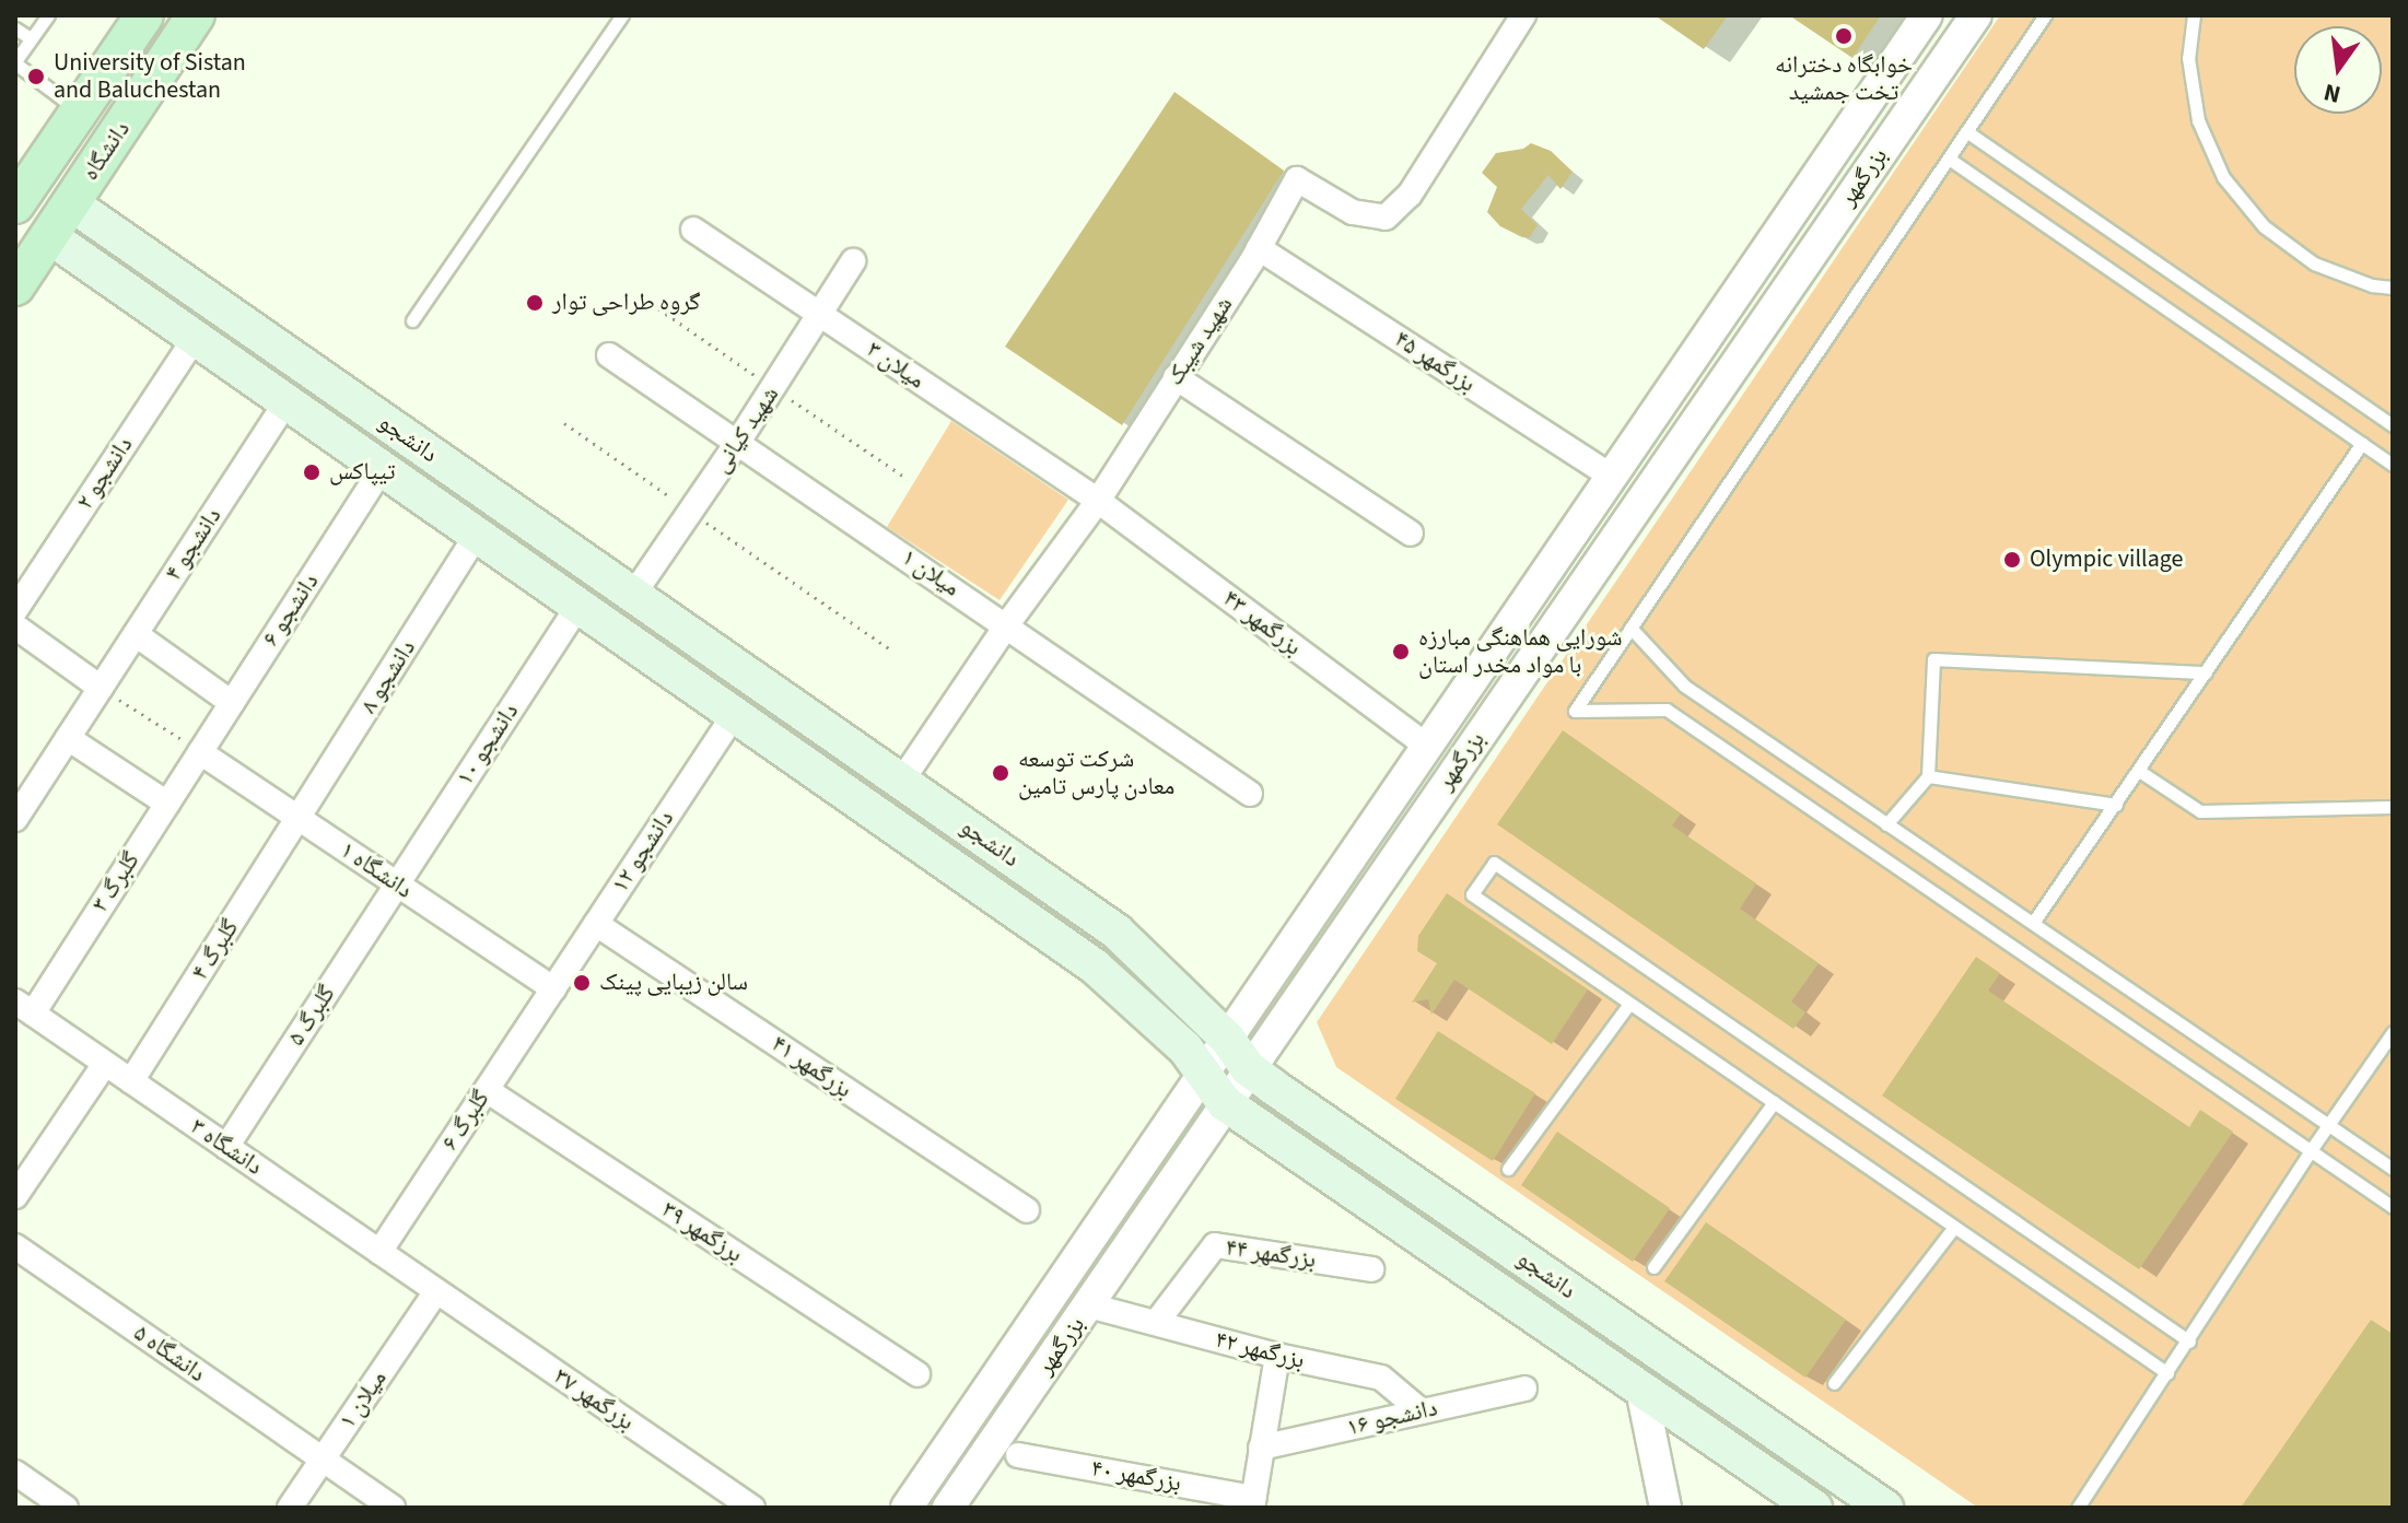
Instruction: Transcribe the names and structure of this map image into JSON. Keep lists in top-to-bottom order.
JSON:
{
  "streets": {
    "main road": ["دانشگاه", "دانشجو"],
    "street": [
      "بزرگمهر",
      "شهید شیبک",
      "بزرگمهر ۴۵",
      "میلان ۳",
      "شهید کیانی",
      "دانشجو ۲",
      "دانشجو ۴",
      "میلان ۱",
      "دانشجو ۶",
      "بزرگمهر ۴۳",
      "دانشجو ۸",
      "دانشجو ۱۰",
      "دانشجو ۱۲",
      "دانشگاه ۱",
      "گلبرگ ۳",
      "گلبرگ ۴",
      "گلبرگ ۵",
      "بزرگمهر ۴۱",
      "گلبرگ ۶",
      "دانشگاه ۳",
      "برزگمهر ۳۹",
      "بزرگمهر ۴۴",
      "بزرگمهر ۴۲",
      "دانشگاه ۵",
      "بزرگمهر ۳۷",
      "دانشجو ۱۶",
      "بزرگمهر ۴۰"
    ]
  },
  "crossings": [
    ["دانشگاه", "دانشجو"],
    ["بزرگمهر", "بزرگمهر ۴۵"],
    ["بزرگمهر", "دانشجو"],
    ["بزرگمهر", "بزرگمهر ۴۳"],
    ["بزرگمهر", "بزرگمهر ۴۲"],
    ["شهید شیبک", "بزرگمهر ۴۵"],
    ["شهید شیبک", "میلان ۳"],
    ["شهید شیبک", "دانشجو"],
    ["شهید شیبک", "میلان ۱"],
    ["شهید شیبک", "بزرگمهر ۴۳"],
    ["میلان ۳", "شهید کیانی"],
    ["میلان ۳", "بزرگمهر ۴۳"],
    ["شهید کیانی", "دانشجو"],
    ["شهید کیانی", "میلان ۱"],
    ["دانشجو", "دانشجو ۲"],
    ["دانشجو", "دانشجو ۴"],
    ["دانشجو", "دانشجو ۶"],
    ["دانشجو", "دانشجو ۸"],
    ["دانشجو", "دانشجو ۱۰"],
    ["دانشجو", "دانشجو ۱۲"],
    ["میلان ۱", "دانشگاه ۳"],
    ["میلان ۱", "دانشگاه ۵"],
    ["میلان ۱", "بزرگمهر ۳۷"],
    ["دانشجو ۶", "دانشگاه ۱"],
    ["دانشجو ۶", "گلبرگ ۳"],
    ["دانشجو ۸", "دانشگاه ۱"],
    ["دانشجو ۸", "گلبرگ ۴"],
    ["دانشجو ۱۰", "دانشگاه ۱"],
    ["دانشجو ۱۰", "گلبرگ ۵"],
    ["دانشجو ۱۲", "دانشگاه ۱"],
    ["دانشجو ۱۲", "بزرگمهر ۴۱"],
    ["دانشجو ۱۲", "گلبرگ ۶"],
    ["دانشگاه ۱", "گلبرگ ۳"],
    ["دانشگاه ۱", "گلبرگ ۴"],
    ["دانشگاه ۱", "گلبرگ ۵"],
    ["دانشگاه ۱", "گلبرگ ۶"],
    ["گلبرگ ۳", "دانشگاه ۳"],
    ["گلبرگ ۴", "دانشگاه ۳"],
    ["گلبرگ ۵", "دانشگاه ۳"],
    ["گلبرگ ۶", "دانشگاه ۳"],
    ["گلبرگ ۶", "برزگمهر ۳۹"],
    ["دانشگاه ۳", "بزرگمهر ۳۷"],
    ["بزرگمهر ۴۴", "بزرگمهر ۴۲"],
    ["بزرگمهر ۴۲", "دانشجو ۱۶"]
  ],
  "places": [
    "خوابگاه دخترانه تخت جمشید",
    "University of Sistan and Baluchestan",
    "گروه طراحی توار",
    "تیپاکس",
    "Olympic village",
    "شورایی هماهنگی مبارزه با مواد مخدر استان",
    "شرکت توسعه معادن پارس تامین",
    "سالن زیبایی پینک"
  ],
  "north": "bottom"
}
